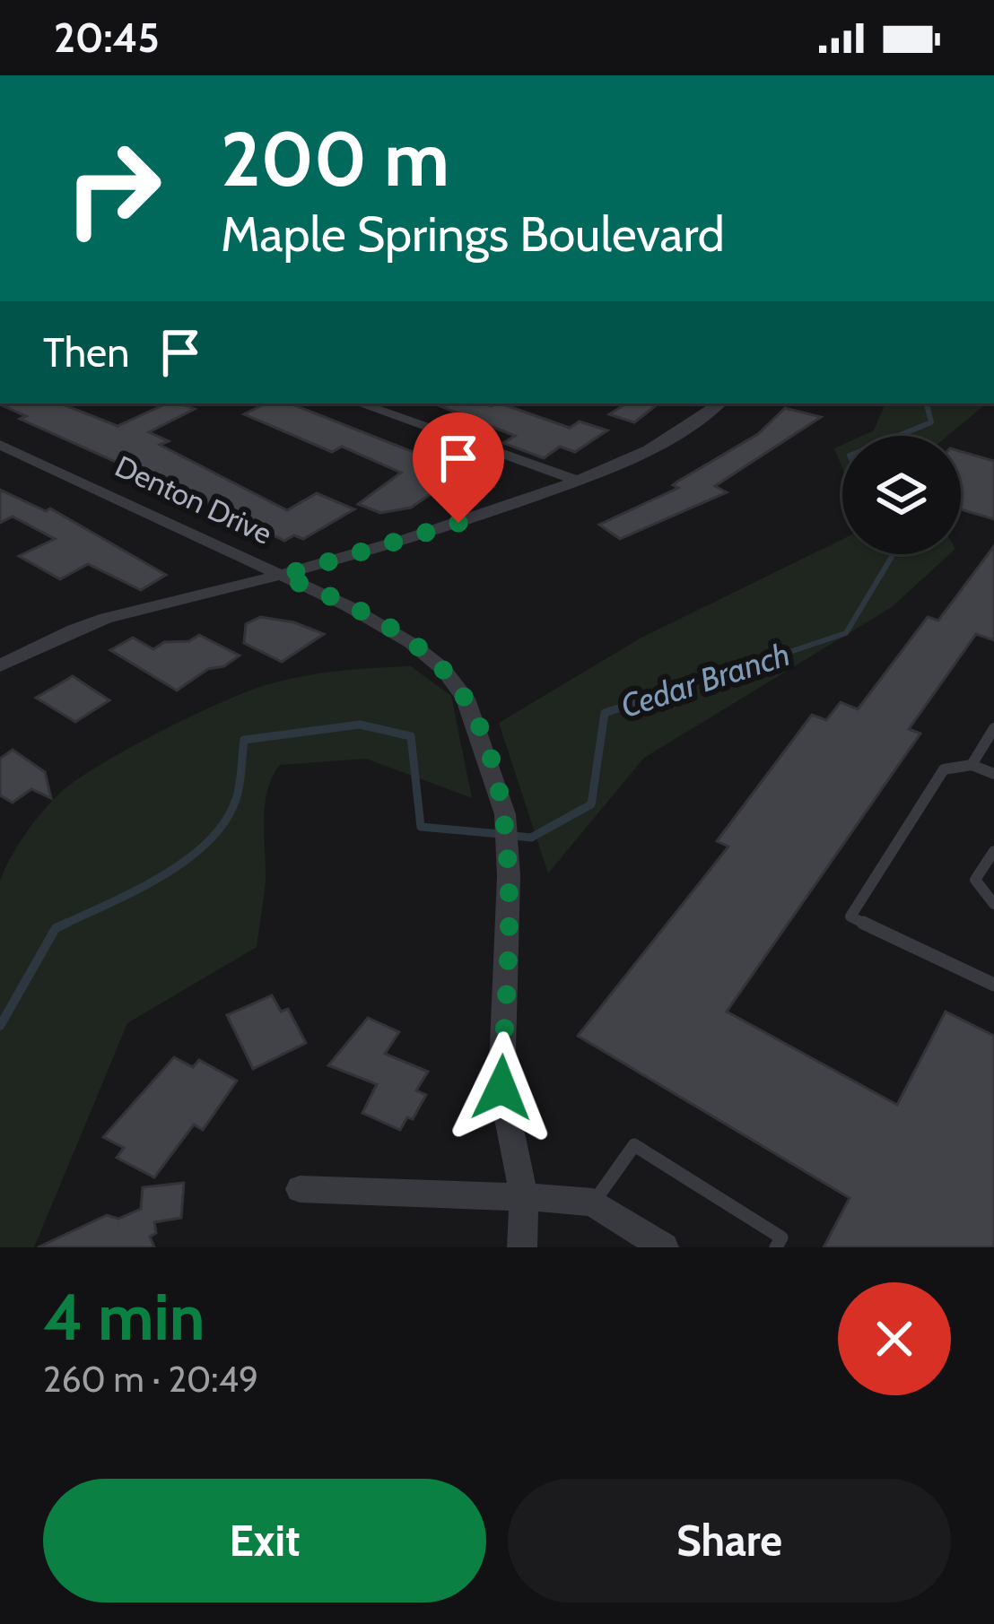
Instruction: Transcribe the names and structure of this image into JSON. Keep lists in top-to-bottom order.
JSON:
{
  "streets": {
    "street": ["Denton Drive"]
  },
  "water": ["Cedar Branch"],
  "page": {
    "status": "20:45",
    "turn": ["200 m", "Maple Springs Boulevard"],
    "then": "Then",
    "heading": ["4 min", "260 m · 20:49"],
    "buttons": ["Exit", "Share"]
  }
}
